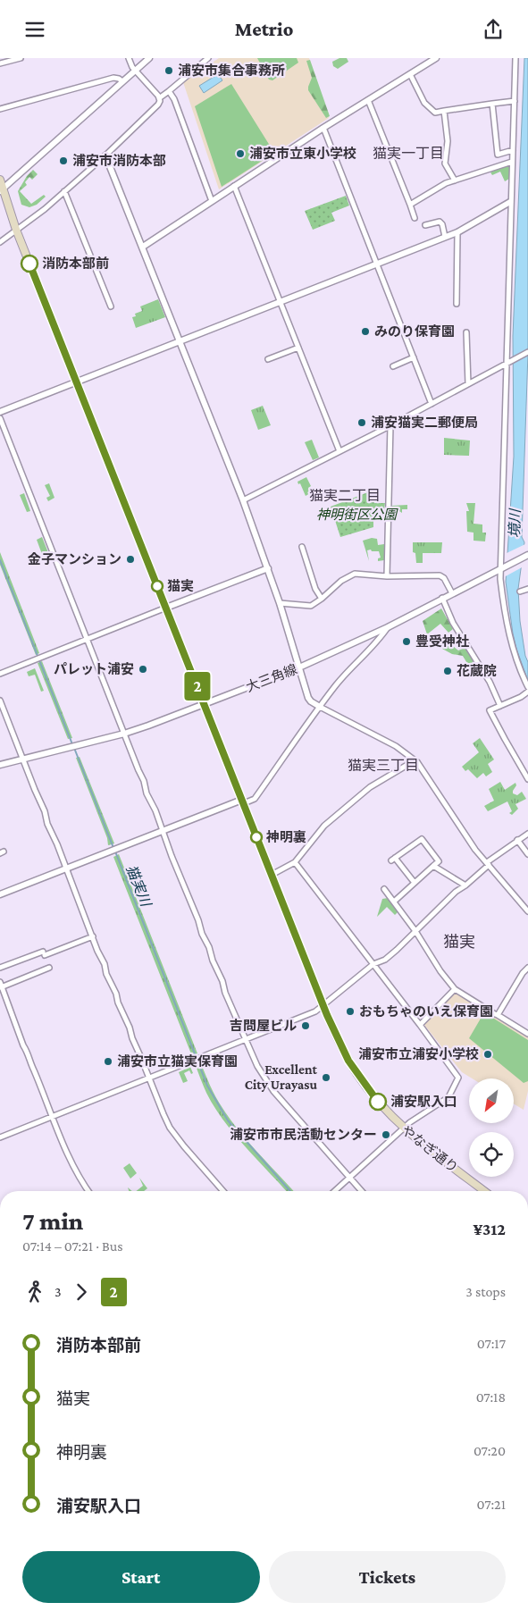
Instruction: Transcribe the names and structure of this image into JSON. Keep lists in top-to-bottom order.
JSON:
{
  "streets": {
    "main road": ["やなぎ通り"],
    "street": ["大三角線"]
  },
  "crossings": [
    ["大三角線", "やなぎ通り"]
  ],
  "districts": [
    "猫実一丁目",
    "猫実二丁目",
    "猫実三丁目",
    "猫実"
  ],
  "water": ["境川", "猫実川"],
  "parks": ["神明街区公園"],
  "places": [
    "浦安市集合事務所",
    "浦安市立東小学校",
    "浦安市消防本部",
    "消防本部前",
    "みのり保育園",
    "浦安猫実二郵便局",
    "金子マンション",
    "猫実",
    "豊受神社",
    "パレット浦安",
    "花蔵院",
    "神明裏",
    "おもちゃのいえ保育園",
    "吉問屋ビル",
    "浦安市立浦安小学校",
    "浦安市立猫実保育園",
    "Excellent City Urayasu",
    "浦安駅入口",
    "浦安市市民活動センター"
  ],
  "lines": ["bus line 2"],
  "north": "bottom left",
  "page": {
    "header": "Metrio",
    "on_map": "2",
    "heading": ["7 min", "07:14 – 07:21 · Bus", "¥312"],
    "legs": ["3", "2", "3 stops"],
    "list": [
      {
        "name": "消防本部前",
        "value": "07:17"
      },
      {
        "name": "猫実",
        "value": "07:18"
      },
      {
        "name": "神明裏",
        "value": "07:20"
      },
      {
        "name": "浦安駅入口",
        "value": "07:21"
      }
    ],
    "buttons": ["Start", "Tickets"]
  }
}
